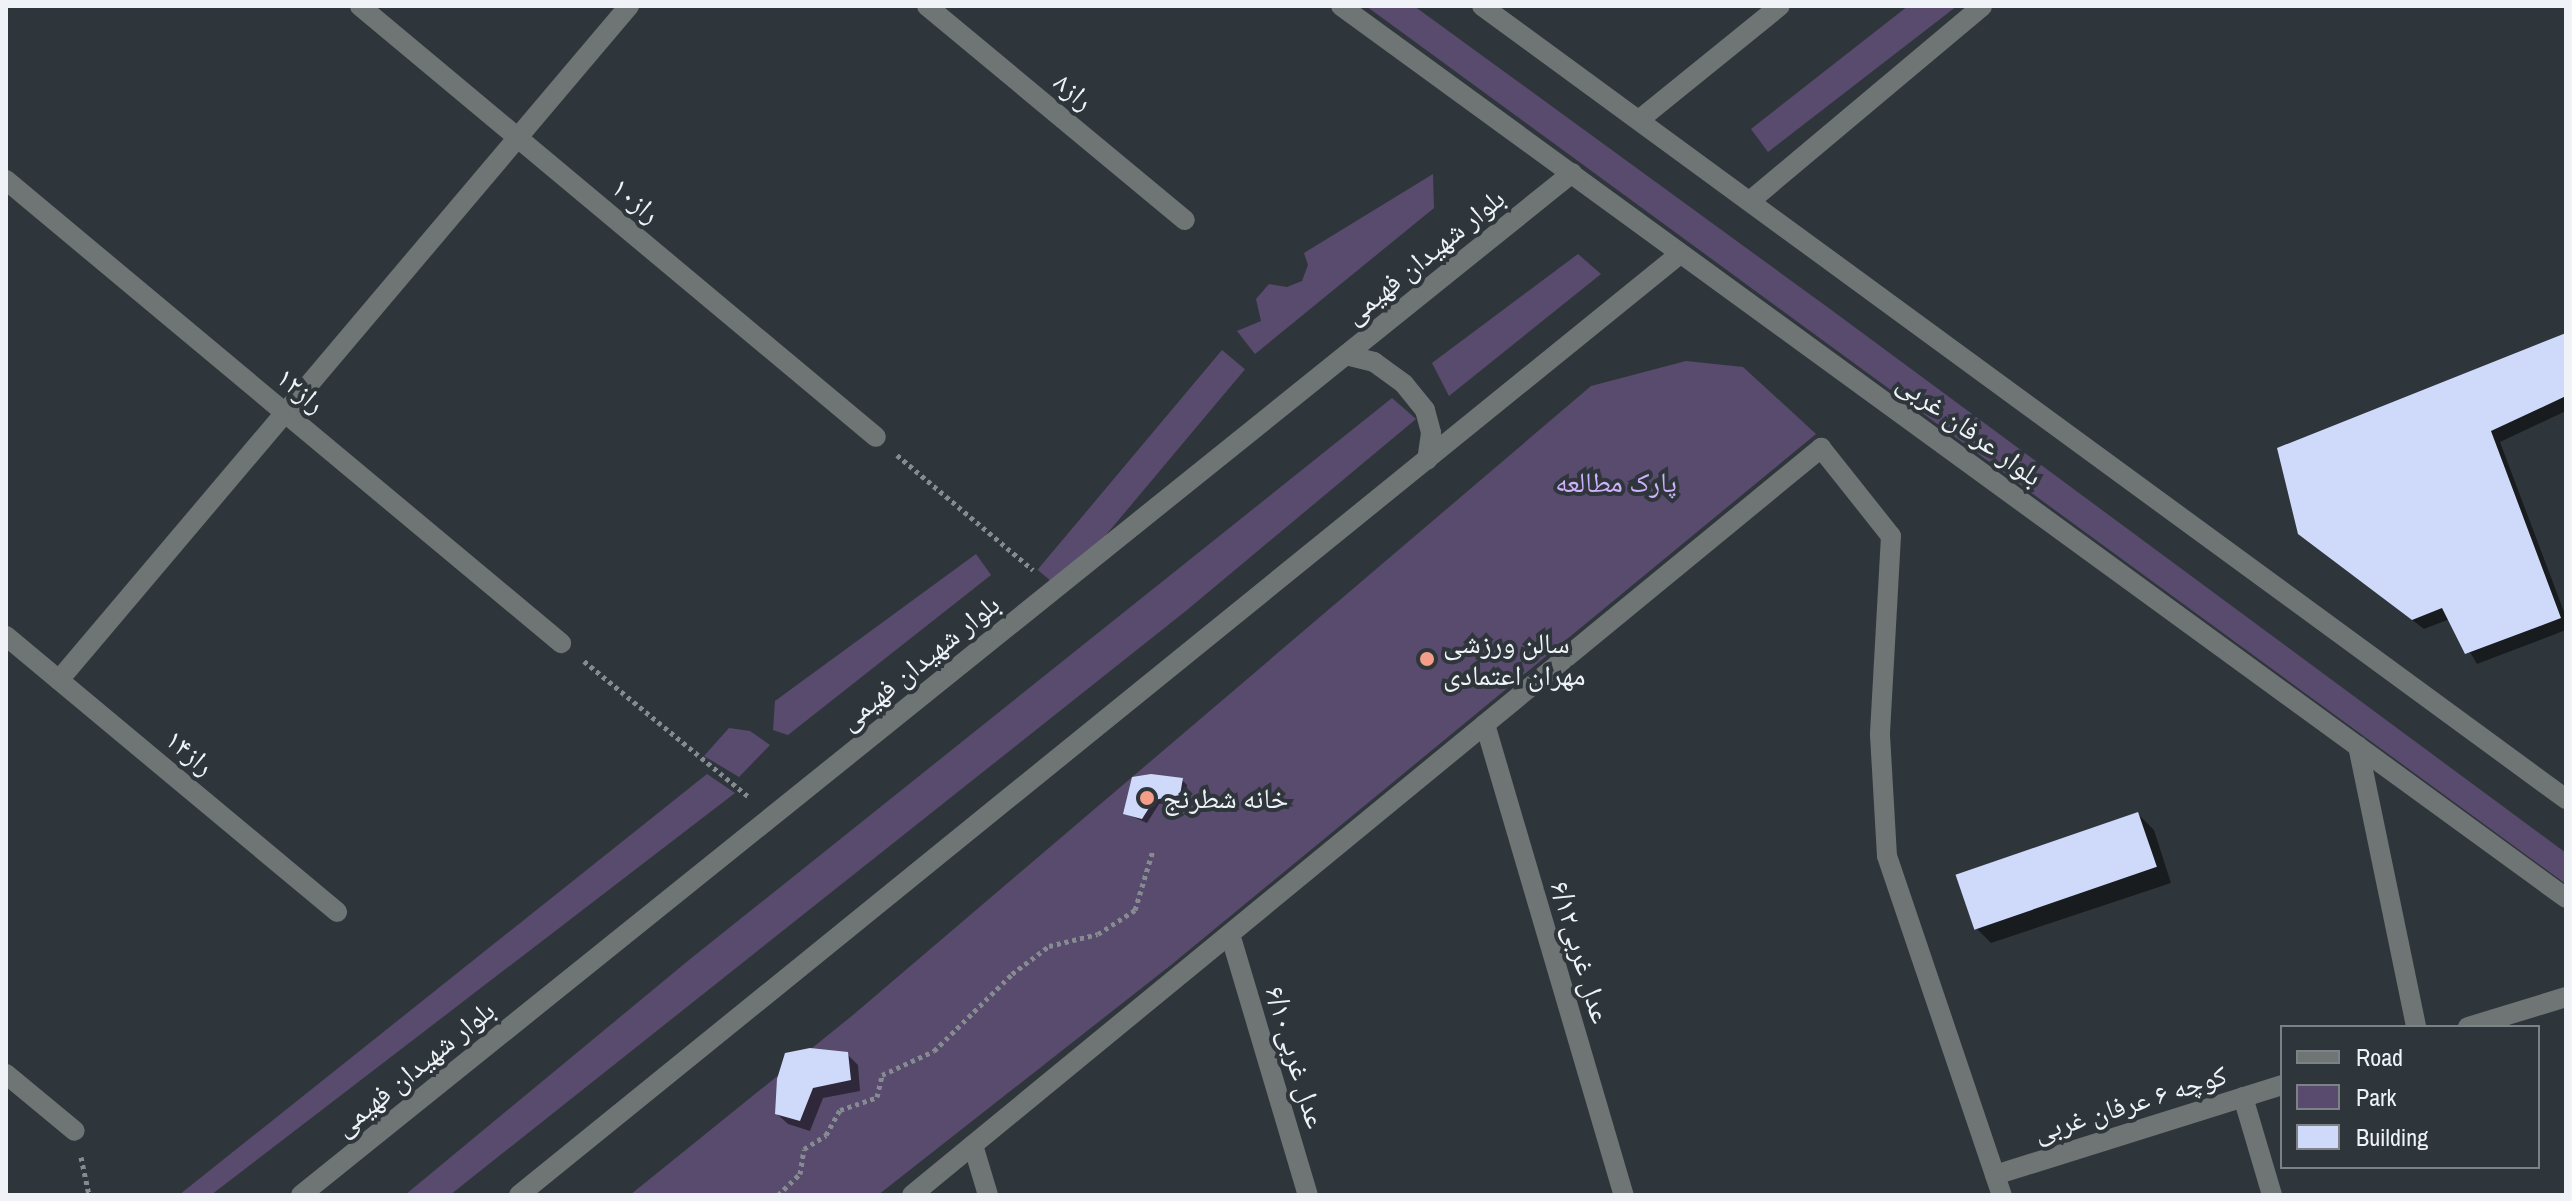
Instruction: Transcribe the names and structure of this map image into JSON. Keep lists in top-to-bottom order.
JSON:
{
  "streets": {
    "street": [
      "راز۸",
      "راز۱۰",
      "بلوار شهیدان فهیمی",
      "راز۱۲",
      "بلوار عرفان غربی",
      "راز۱۴",
      "۶/۱۲عدل غربی",
      "۶/۱۰عدل غربی",
      "کوچه ۶ عرفان غربی"
    ]
  },
  "crossings": [
    ["بلوار شهیدان فهیمی", "بلوار عرفان غربی"]
  ],
  "parks": ["پارک مطالعه"],
  "places": ["سالن ورزشی مهران اعتمادی", "خانه شطرنج"],
  "legend": ["Road", "Park", "Building"]
}
